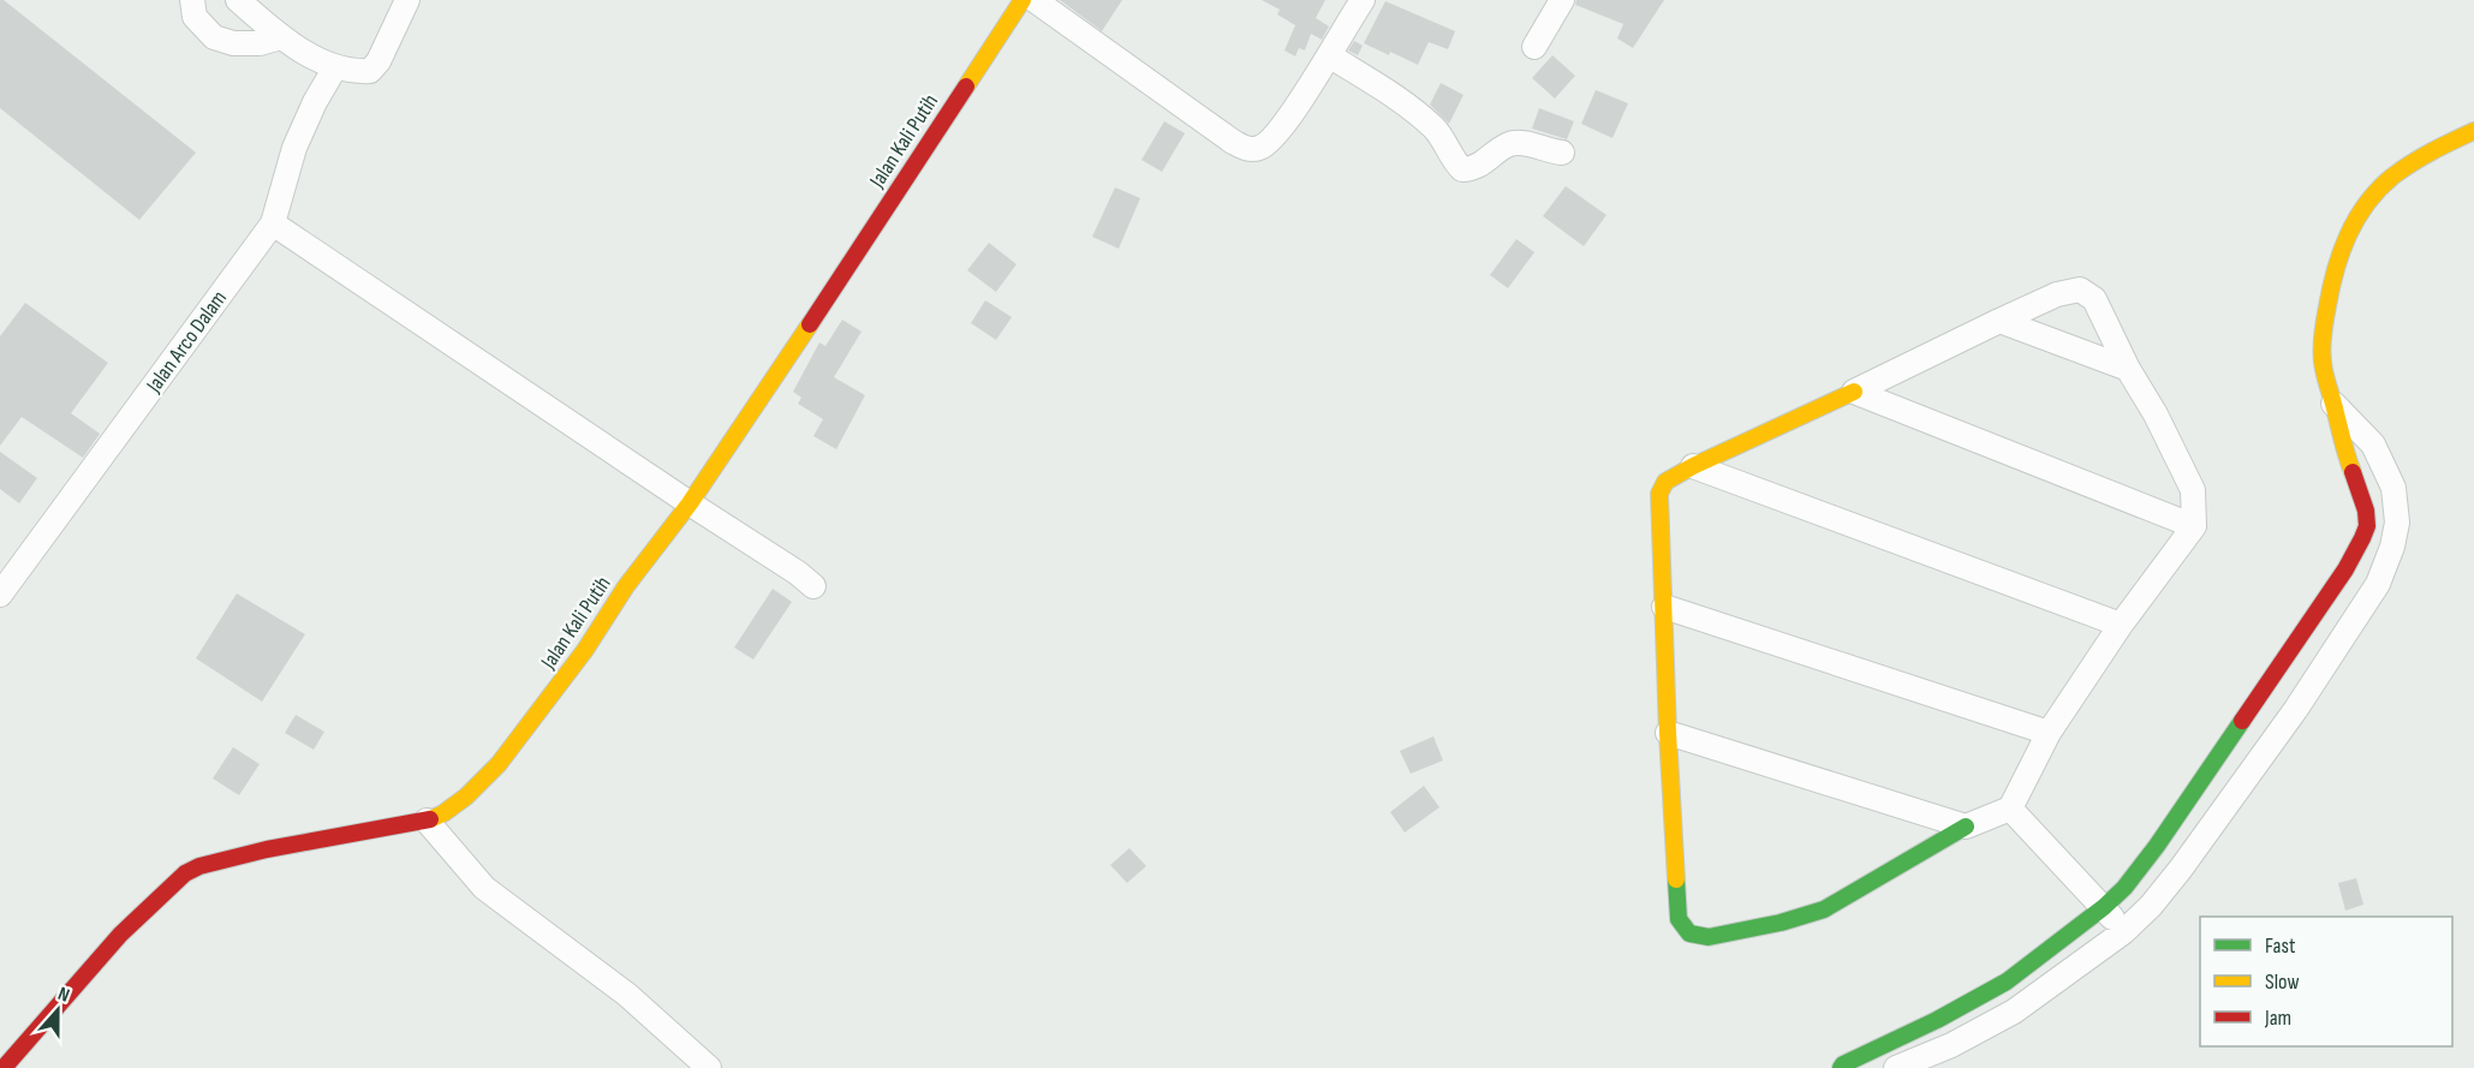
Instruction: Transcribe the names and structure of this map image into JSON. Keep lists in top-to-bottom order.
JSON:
{
  "streets": {
    "street": ["Jalan Kali Putih", "Jalan Arco Dalam"]
  },
  "legend": ["Fast", "Slow", "Jam"],
  "north": "top"
}
